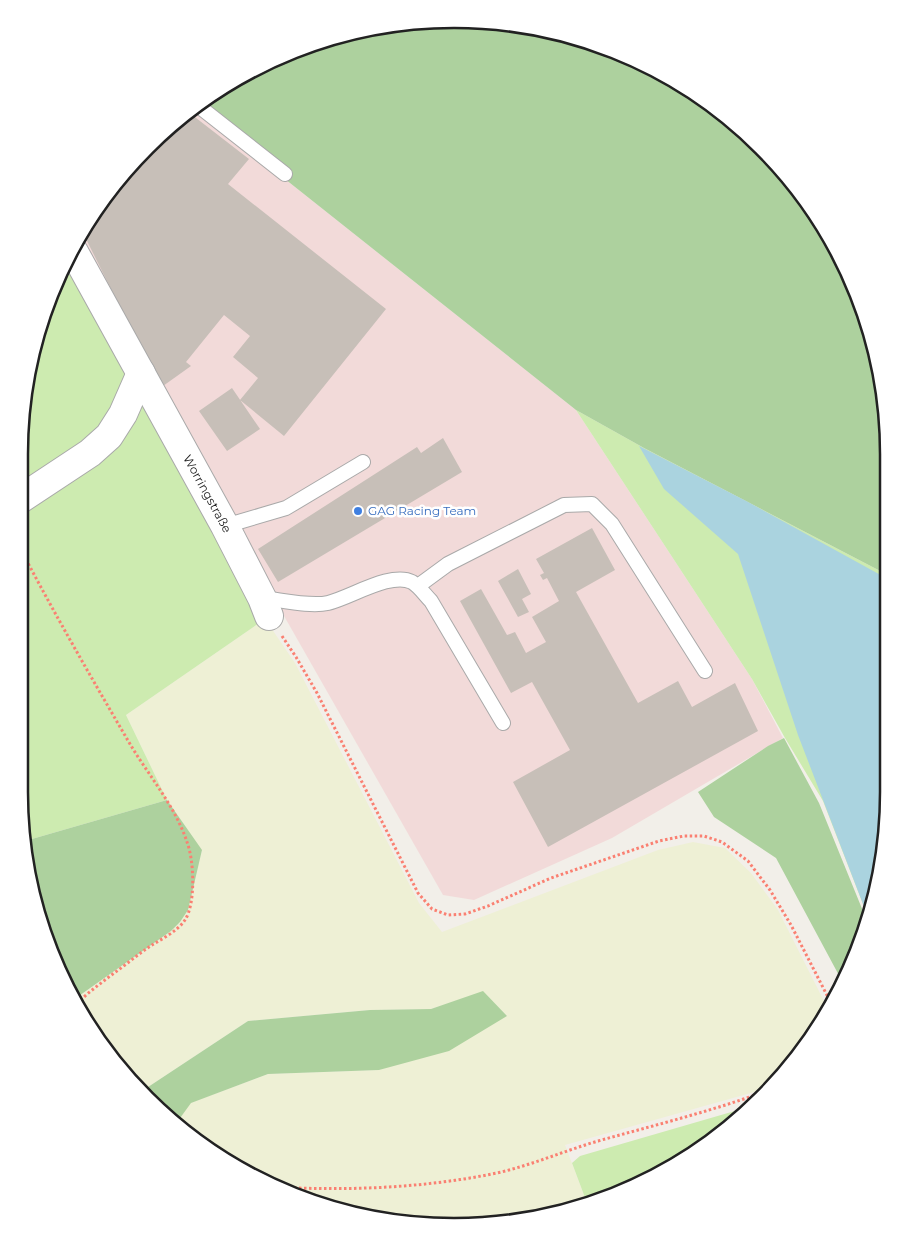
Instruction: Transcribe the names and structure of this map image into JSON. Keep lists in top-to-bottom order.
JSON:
{
  "streets": {
    "street": ["Worringstraße"]
  },
  "places": ["GAG Racing Team"]
}
